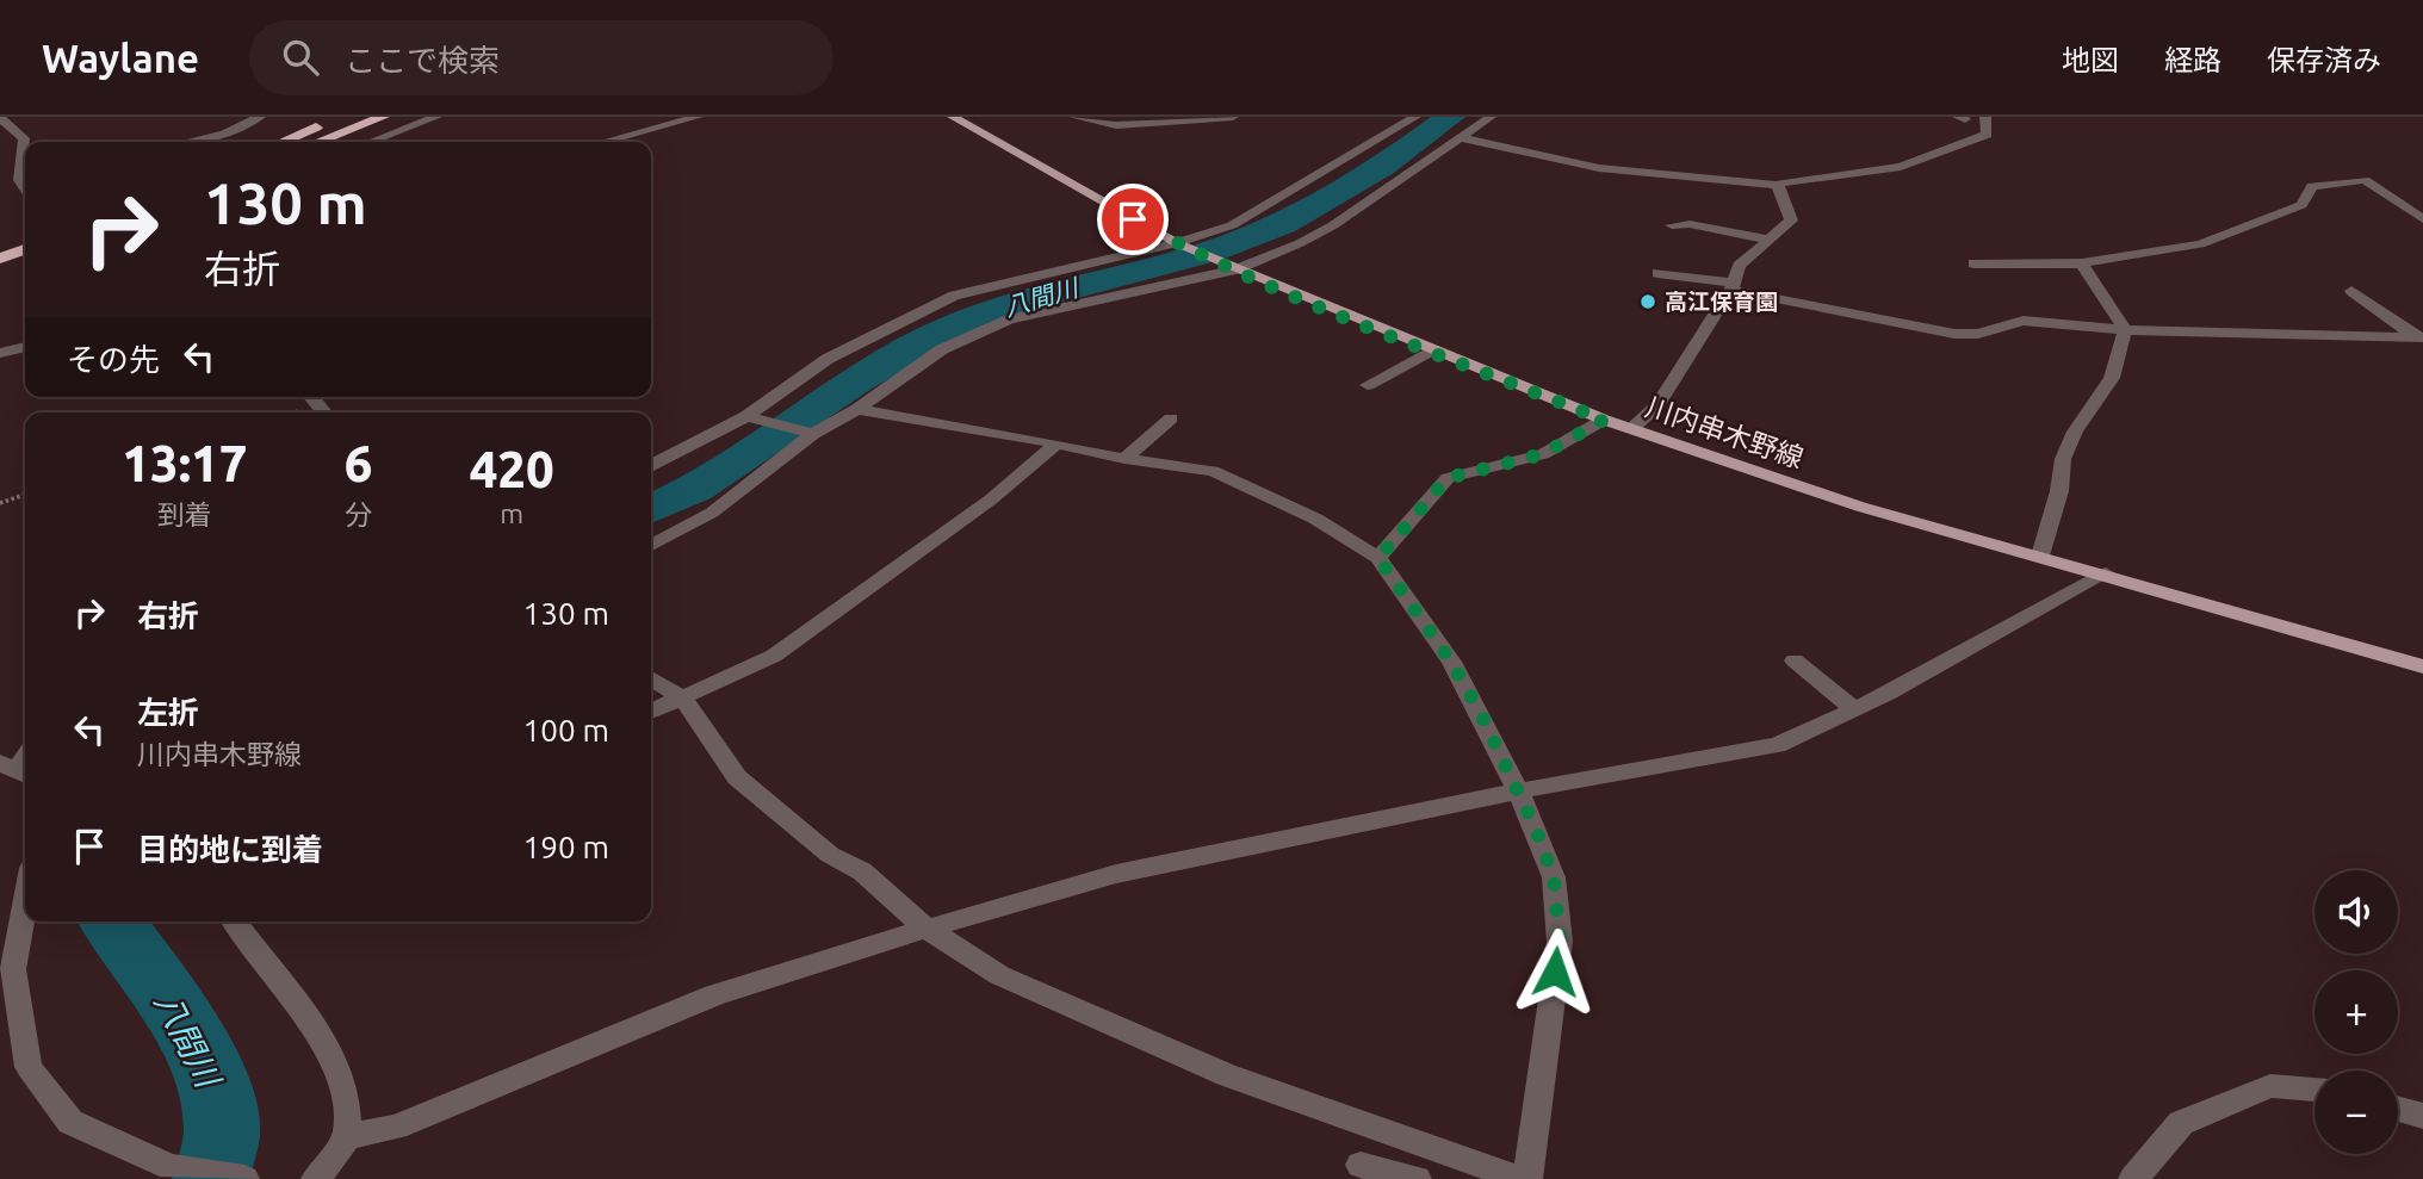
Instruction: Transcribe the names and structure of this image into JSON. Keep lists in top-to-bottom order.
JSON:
{
  "streets": {
    "main road": ["川内串木野線"]
  },
  "water": ["八間川"],
  "places": ["高江保育園"],
  "page": {
    "header": "Waylane",
    "search": "ここで検索",
    "nav": ["地図", "経路", "保存済み"],
    "turn": ["130 m", "右折"],
    "then": "その先",
    "eta": [
      "13:17",
      "到着",
      "6",
      "分",
      "420",
      "m"
    ],
    "list": [
      {
        "name": "右折",
        "value": "130 m"
      },
      {
        "name": "左折",
        "note": "川内串木野線",
        "value": "100 m"
      },
      {
        "name": "目的地に到着",
        "value": "190 m"
      }
    ],
    "map_buttons": ["+", "−"]
  }
}
